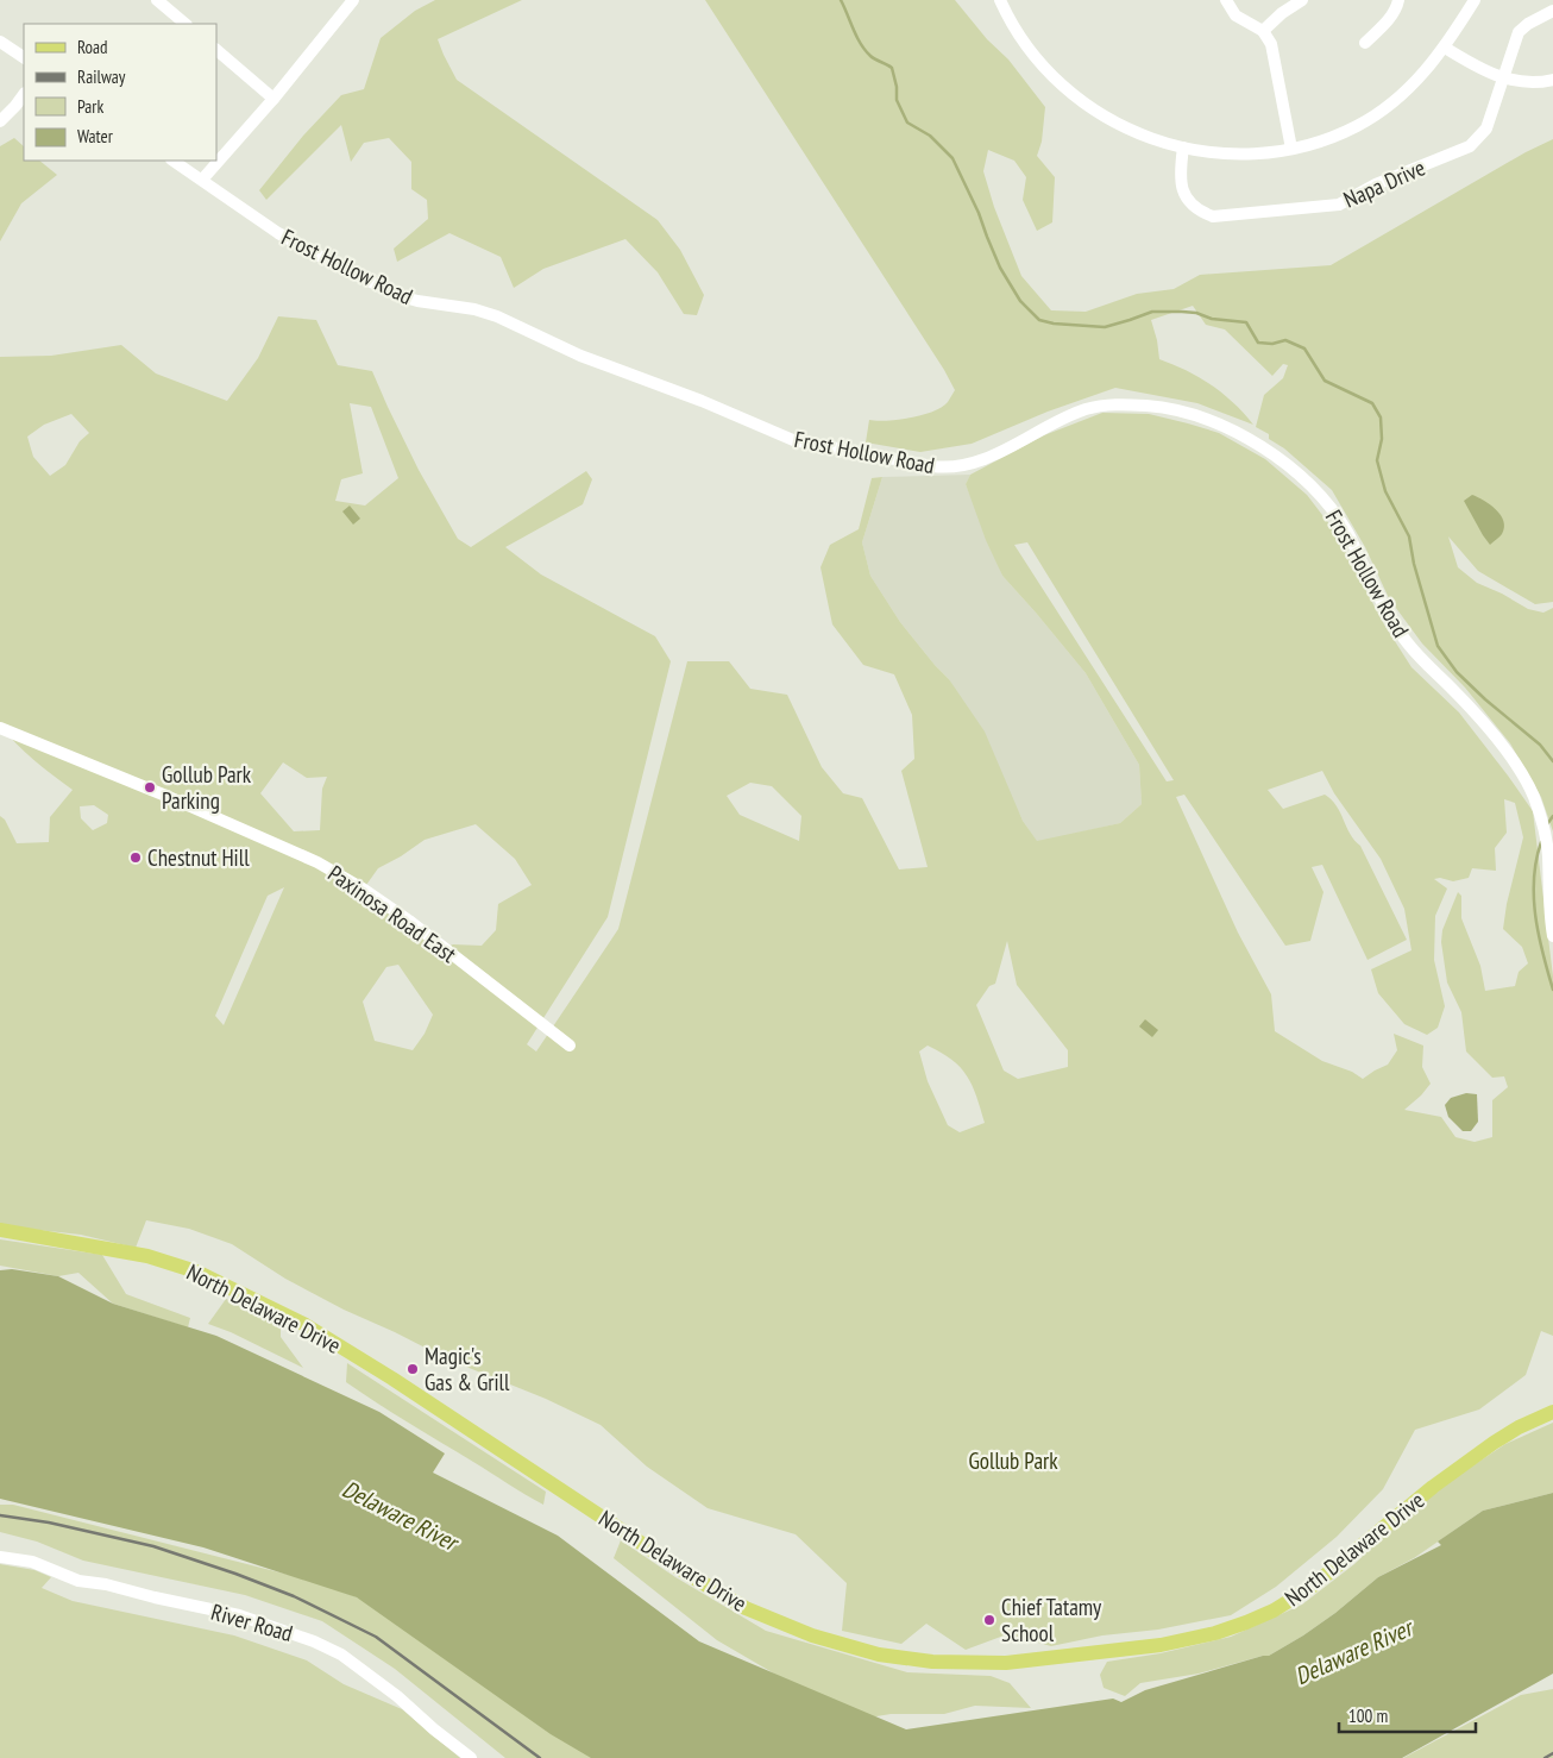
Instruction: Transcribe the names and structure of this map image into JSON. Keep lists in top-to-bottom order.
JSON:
{
  "streets": {
    "main road": ["North Delaware Drive"],
    "street": [
      "Napa Drive",
      "Frost Hollow Road",
      "Paxinosa Road East",
      "River Road"
    ]
  },
  "water": ["Delaware River"],
  "parks": ["Gollub Park"],
  "places": [
    "Gollub Park Parking",
    "Chestnut Hill",
    "Magic's Gas & Grill",
    "Chief Tatamy School"
  ],
  "legend": [
    "Road",
    "Railway",
    "Park",
    "Water"
  ],
  "scale_bar": "100 m"
}
